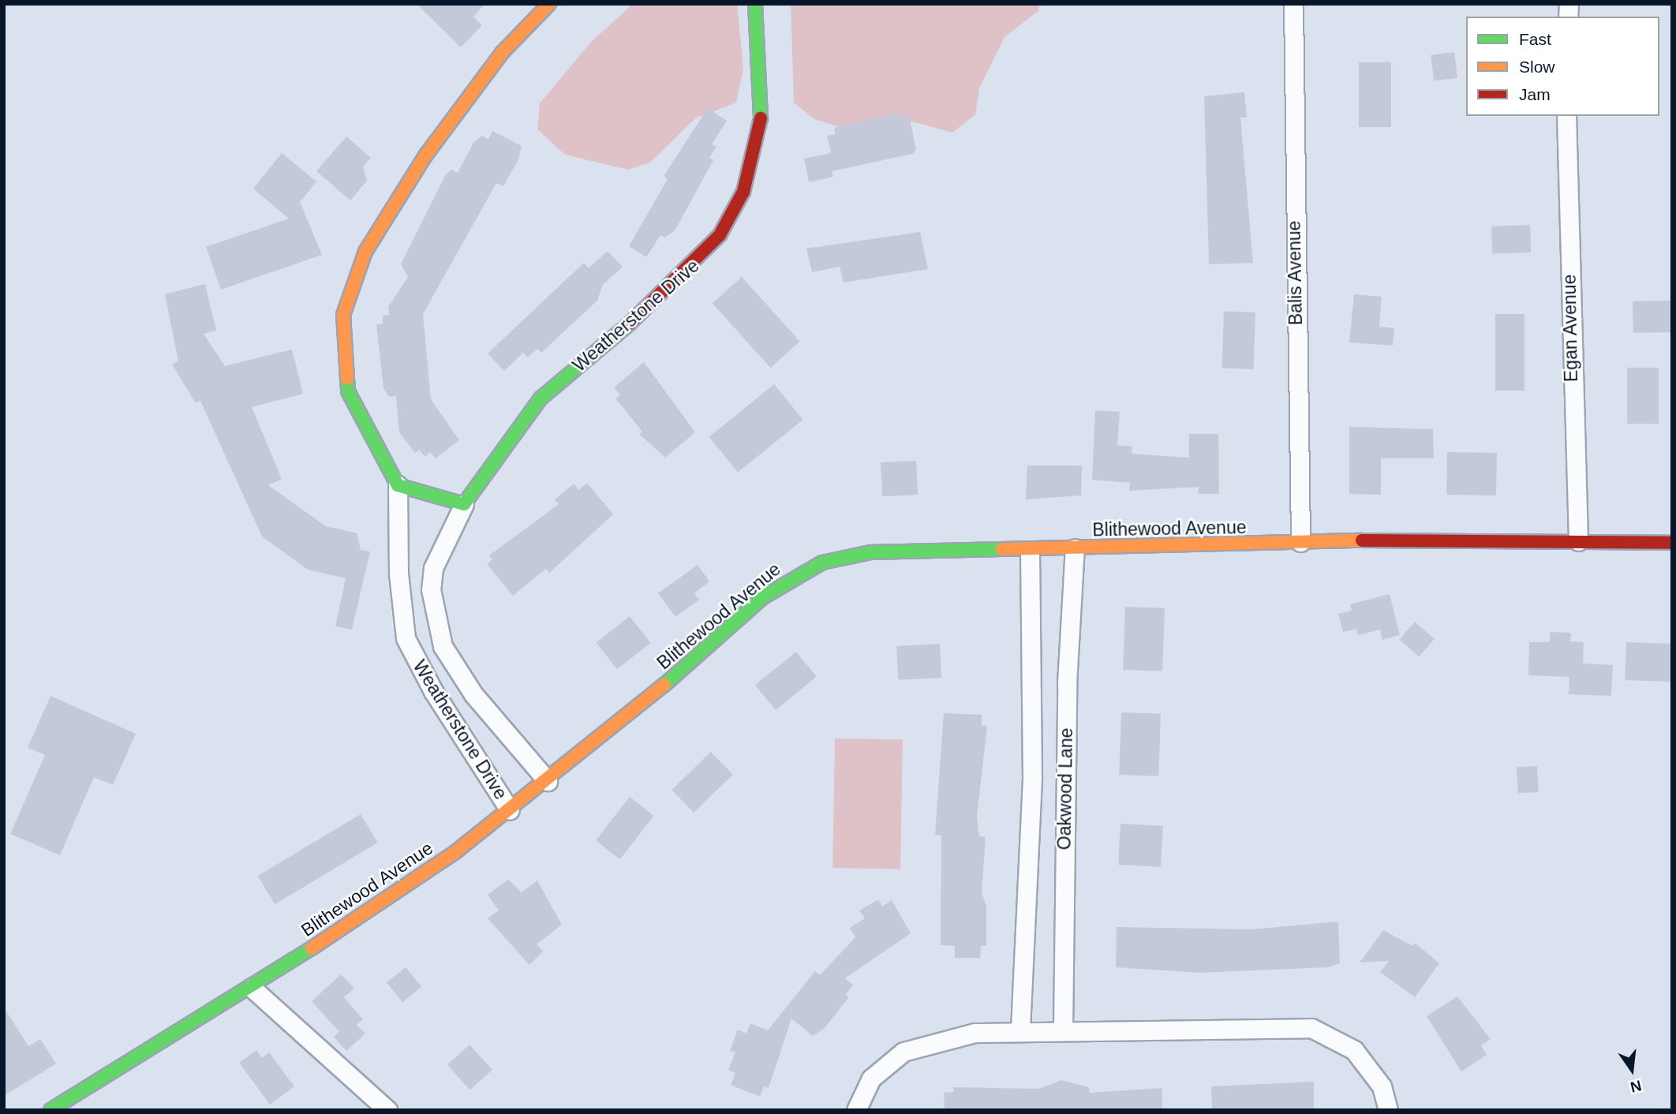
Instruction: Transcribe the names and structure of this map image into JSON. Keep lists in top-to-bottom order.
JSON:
{
  "streets": {
    "street": [
      "Balis Avenue",
      "Weatherstone Drive",
      "Egan Avenue",
      "Blithewood Avenue",
      "Oakwood Lane"
    ]
  },
  "crossings": [
    ["Balis Avenue", "Blithewood Avenue"],
    ["Weatherstone Drive", "Blithewood Avenue"],
    ["Egan Avenue", "Blithewood Avenue"],
    ["Blithewood Avenue", "Oakwood Lane"]
  ],
  "legend": ["Fast", "Slow", "Jam"],
  "north": "bottom"
}
